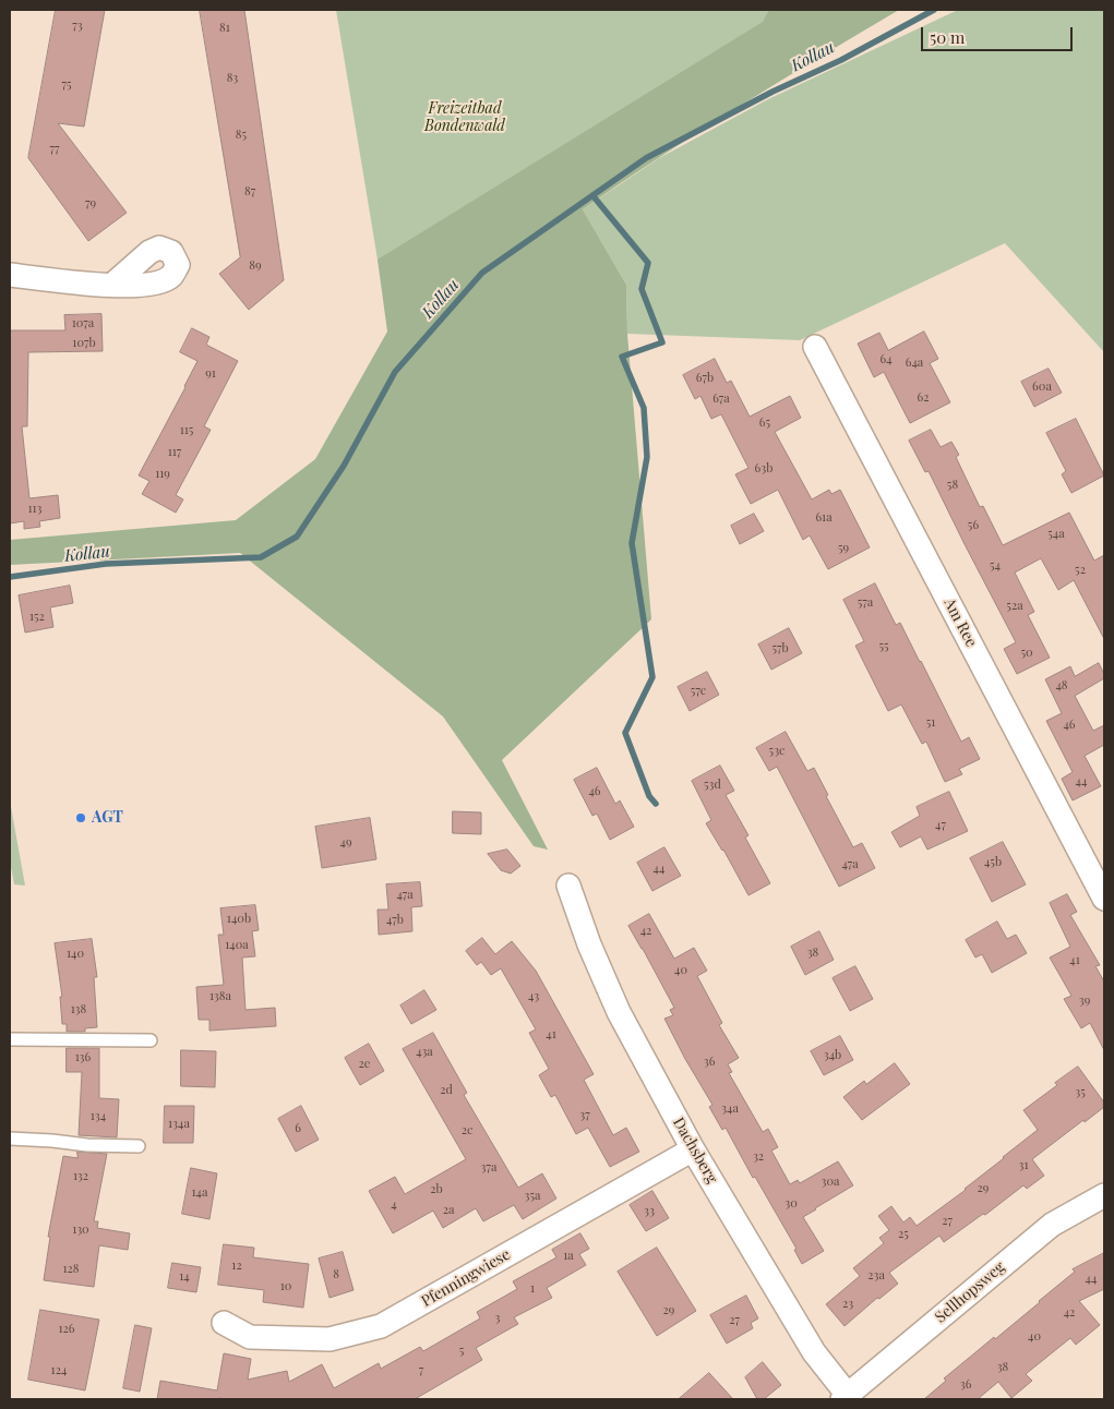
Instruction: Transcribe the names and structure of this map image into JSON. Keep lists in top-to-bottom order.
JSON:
{
  "streets": {
    "street": [
      "Am Ree",
      "Dachsberg",
      "Pfenningwiese",
      "Sellhopsweg"
    ]
  },
  "crossings": [
    ["Dachsberg", "Pfenningwiese"],
    ["Dachsberg", "Sellhopsweg"]
  ],
  "water": ["Kollau"],
  "parks": ["Freizeitbad Bondenwald"],
  "places": ["AGT"],
  "house_numbers": [
    "73",
    "81",
    "83",
    "75",
    "85",
    "77",
    "87",
    "79",
    "89",
    "107a",
    "107b",
    "64",
    "64a",
    "91",
    "67b",
    "60a",
    "62",
    "67a",
    "65",
    "115",
    "117",
    "63b",
    "119",
    "58",
    "113",
    "61a",
    "56",
    "54a",
    "59",
    "54",
    "52",
    "57a",
    "52a",
    "152",
    "55",
    "57b",
    "50",
    "48",
    "57c",
    "51",
    "46",
    "53c",
    "44",
    "53d",
    "46",
    "47",
    "49",
    "45b",
    "47a",
    "44",
    "47a",
    "140b",
    "47b",
    "42",
    "140a",
    "38",
    "140",
    "41",
    "40",
    "138a",
    "43",
    "39",
    "138",
    "41",
    "43a",
    "34b",
    "136",
    "36",
    "2e",
    "2d",
    "35",
    "34a",
    "37",
    "134",
    "134a",
    "6",
    "2c",
    "32",
    "31",
    "37a",
    "132",
    "30a",
    "29",
    "2b",
    "14a",
    "35a",
    "30",
    "4",
    "2a",
    "33",
    "27",
    "130",
    "25",
    "1a",
    "12",
    "128",
    "8",
    "23a",
    "14",
    "44",
    "10",
    "1",
    "23",
    "29",
    "42",
    "3",
    "27",
    "126",
    "40",
    "5",
    "38",
    "124",
    "7",
    "36"
  ],
  "scale_bar": "50 m"
}
